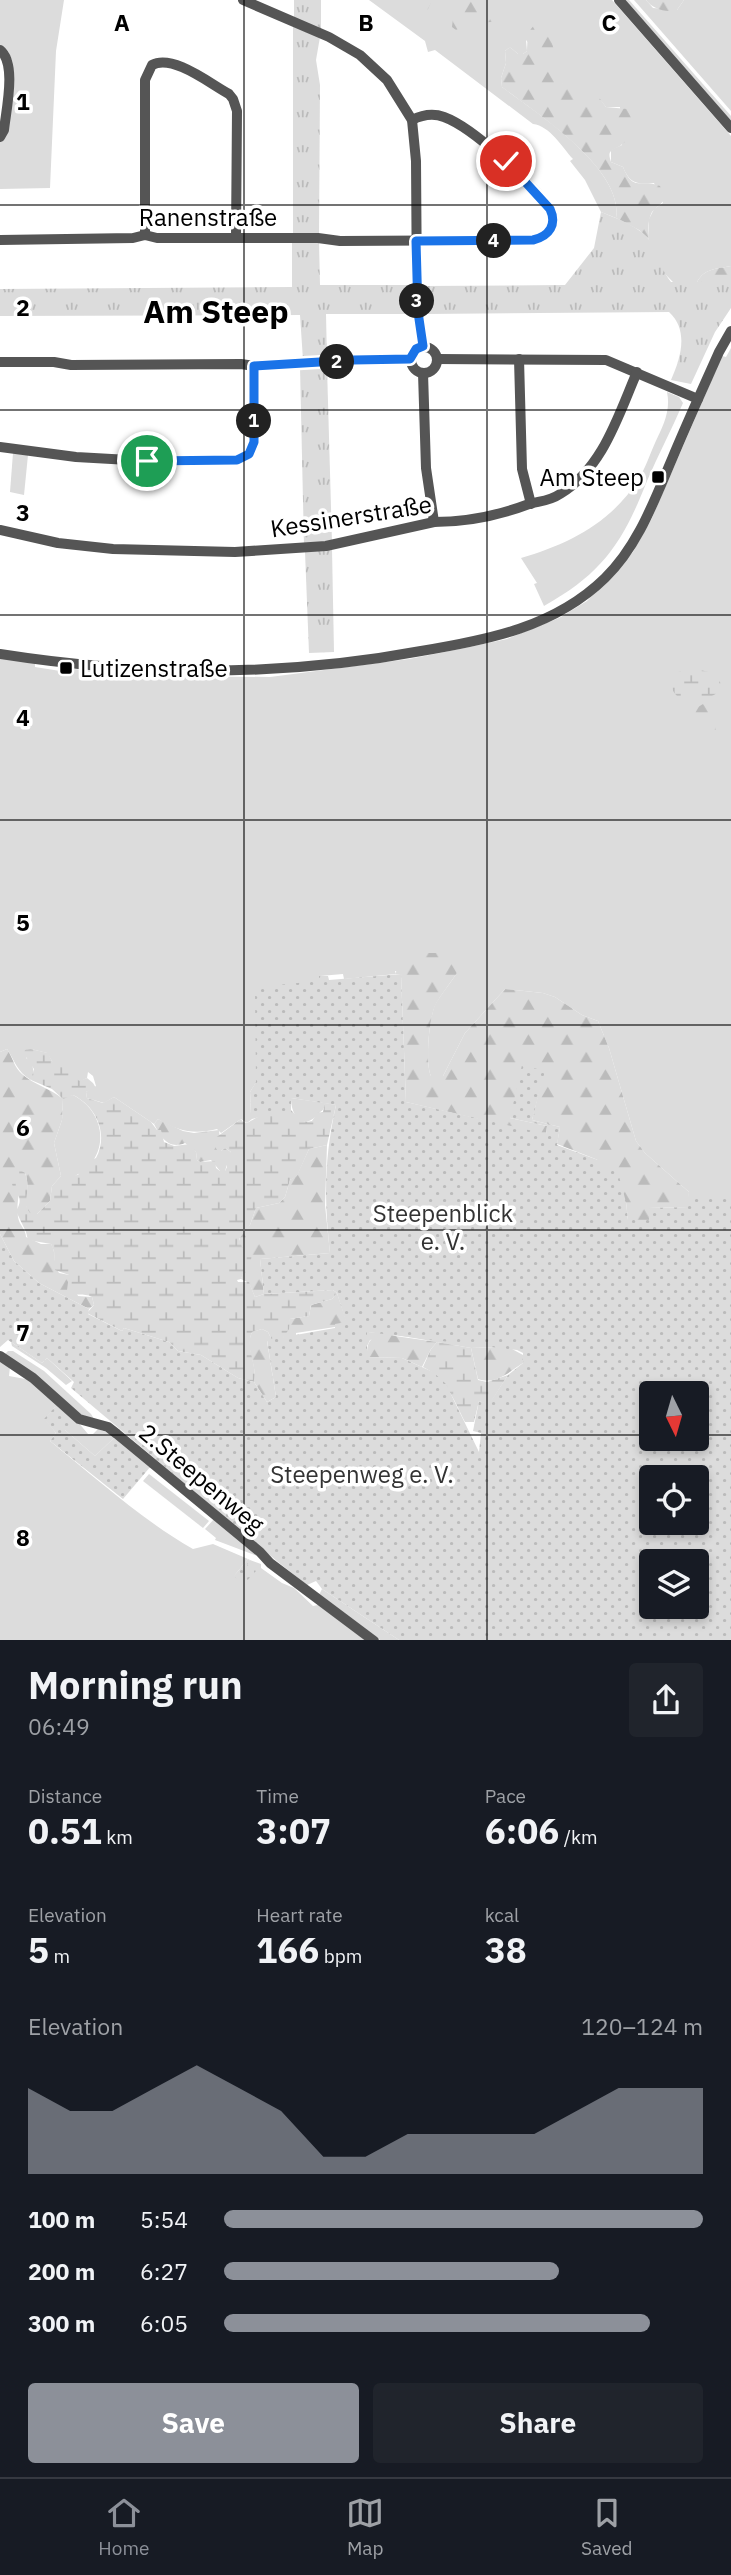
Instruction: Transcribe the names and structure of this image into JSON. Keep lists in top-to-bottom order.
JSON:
{
  "streets": {
    "street": ["Ranenstraße", "Kessinerstraße", "2.Steepenweg"]
  },
  "districts": ["Am Steep"],
  "parks": ["Steepenblick e. V.", "Steepenweg e. V."],
  "places": {
    "transit": ["Am Steep", "Lutizenstraße"]
  },
  "north": "bottom",
  "page": {
    "pins": [
      "4",
      "3",
      "2",
      "1"
    ],
    "heading": ["Morning run", "06:49"],
    "stats": [
      ["Distance", "0.51 km"],
      ["Time", "3:07"],
      ["Pace", "6:06 /km"],
      ["Elevation", "5 m"],
      ["Heart rate", "166 bpm"],
      ["kcal", "38"]
    ],
    "chart": ["Elevation", "120–124 m"],
    "list": [
      {
        "name": "100 m",
        "note": "5:54"
      },
      {
        "name": "200 m",
        "note": "6:27"
      },
      {
        "name": "300 m",
        "note": "6:05"
      }
    ],
    "buttons": ["Save", "Share"],
    "tabs": ["Home", "Map", "Saved"]
  },
  "grid": {
    "columns": ["A", "B", "C"],
    "rows": [
      "1",
      "2",
      "3",
      "4",
      "5",
      "6",
      "7",
      "8"
    ]
  }
}
